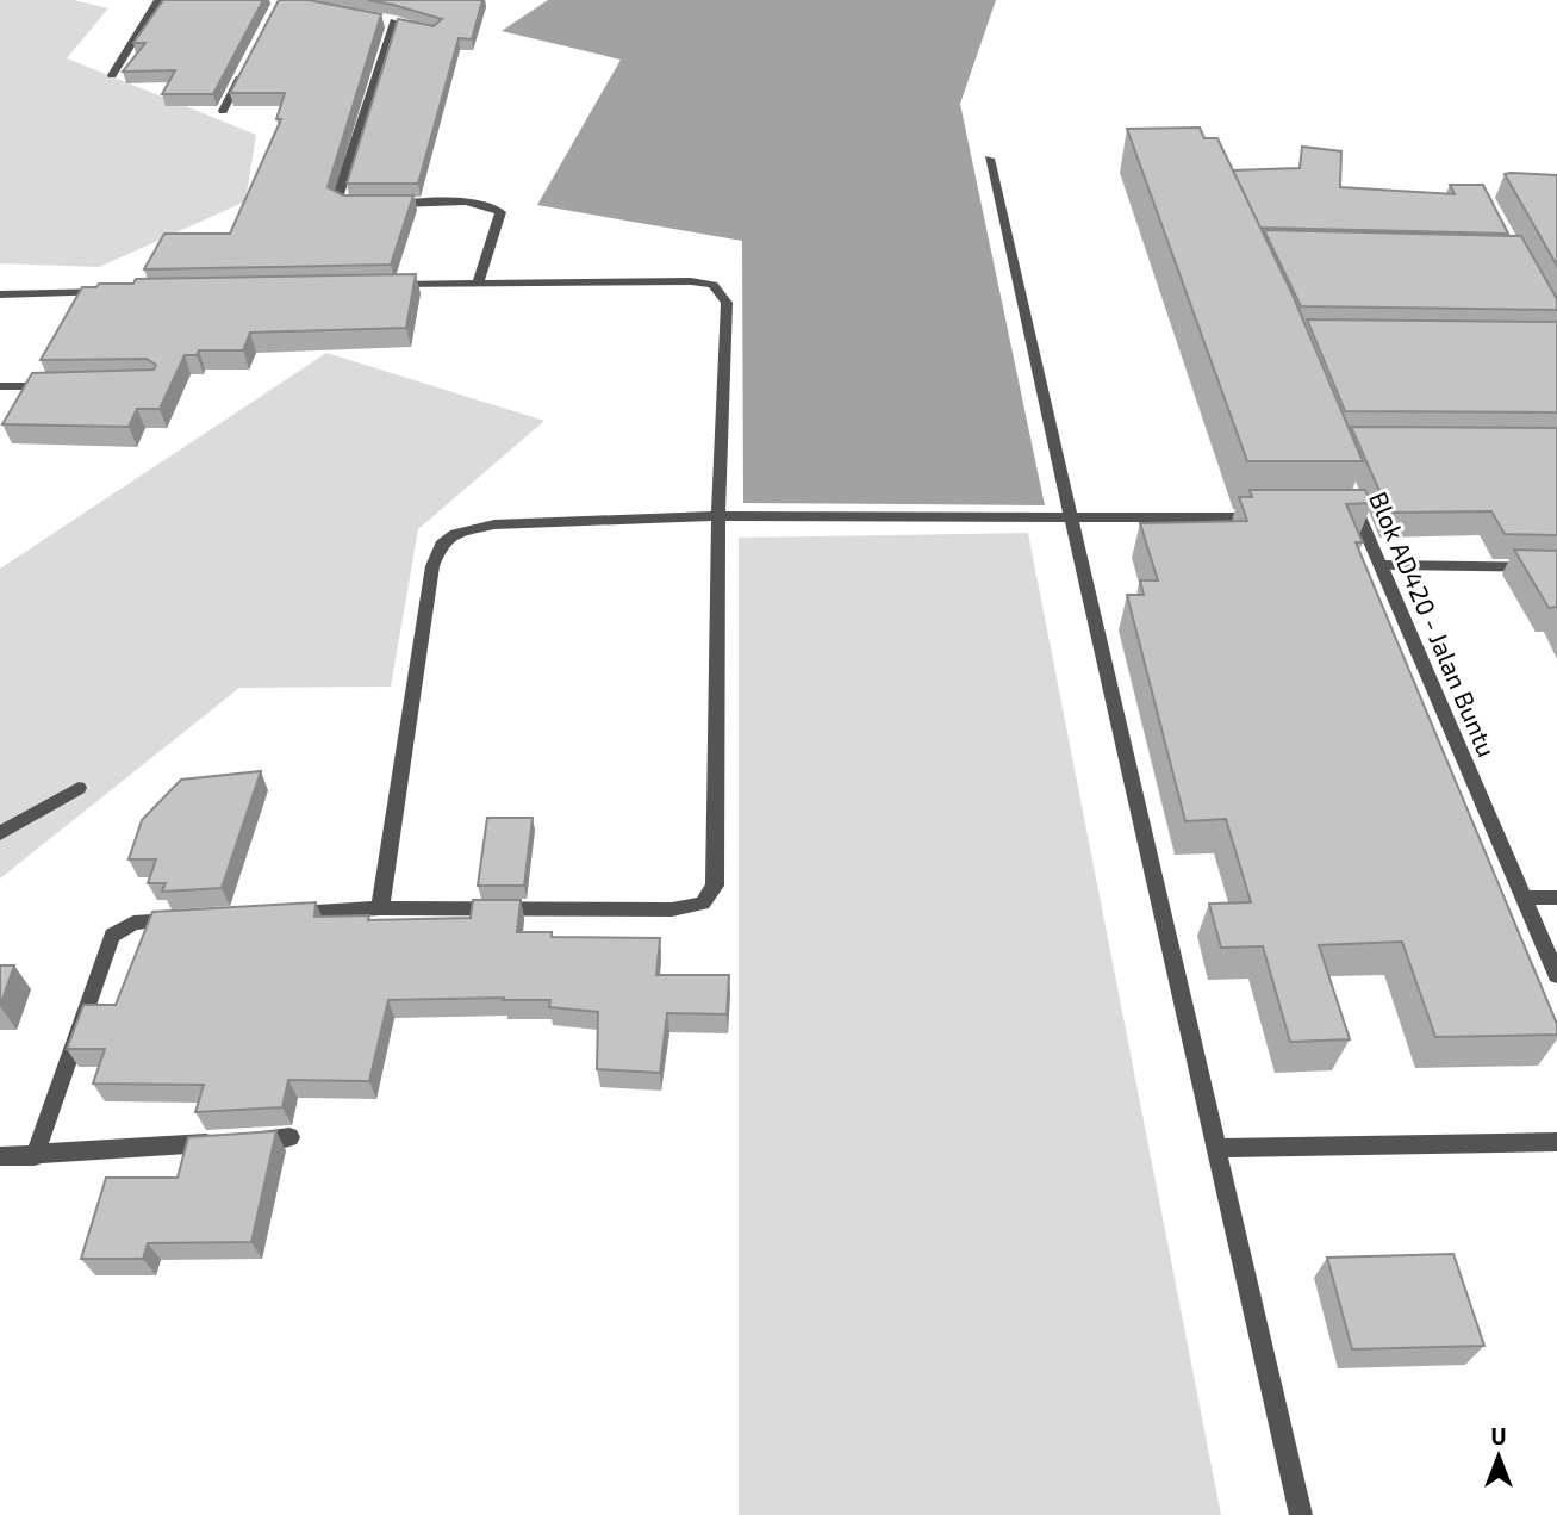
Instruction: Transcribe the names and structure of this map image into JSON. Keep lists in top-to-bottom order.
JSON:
{
  "streets": {
    "street": ["Blok AD420 - Jalan Buntu"]
  },
  "north": "top"
}
